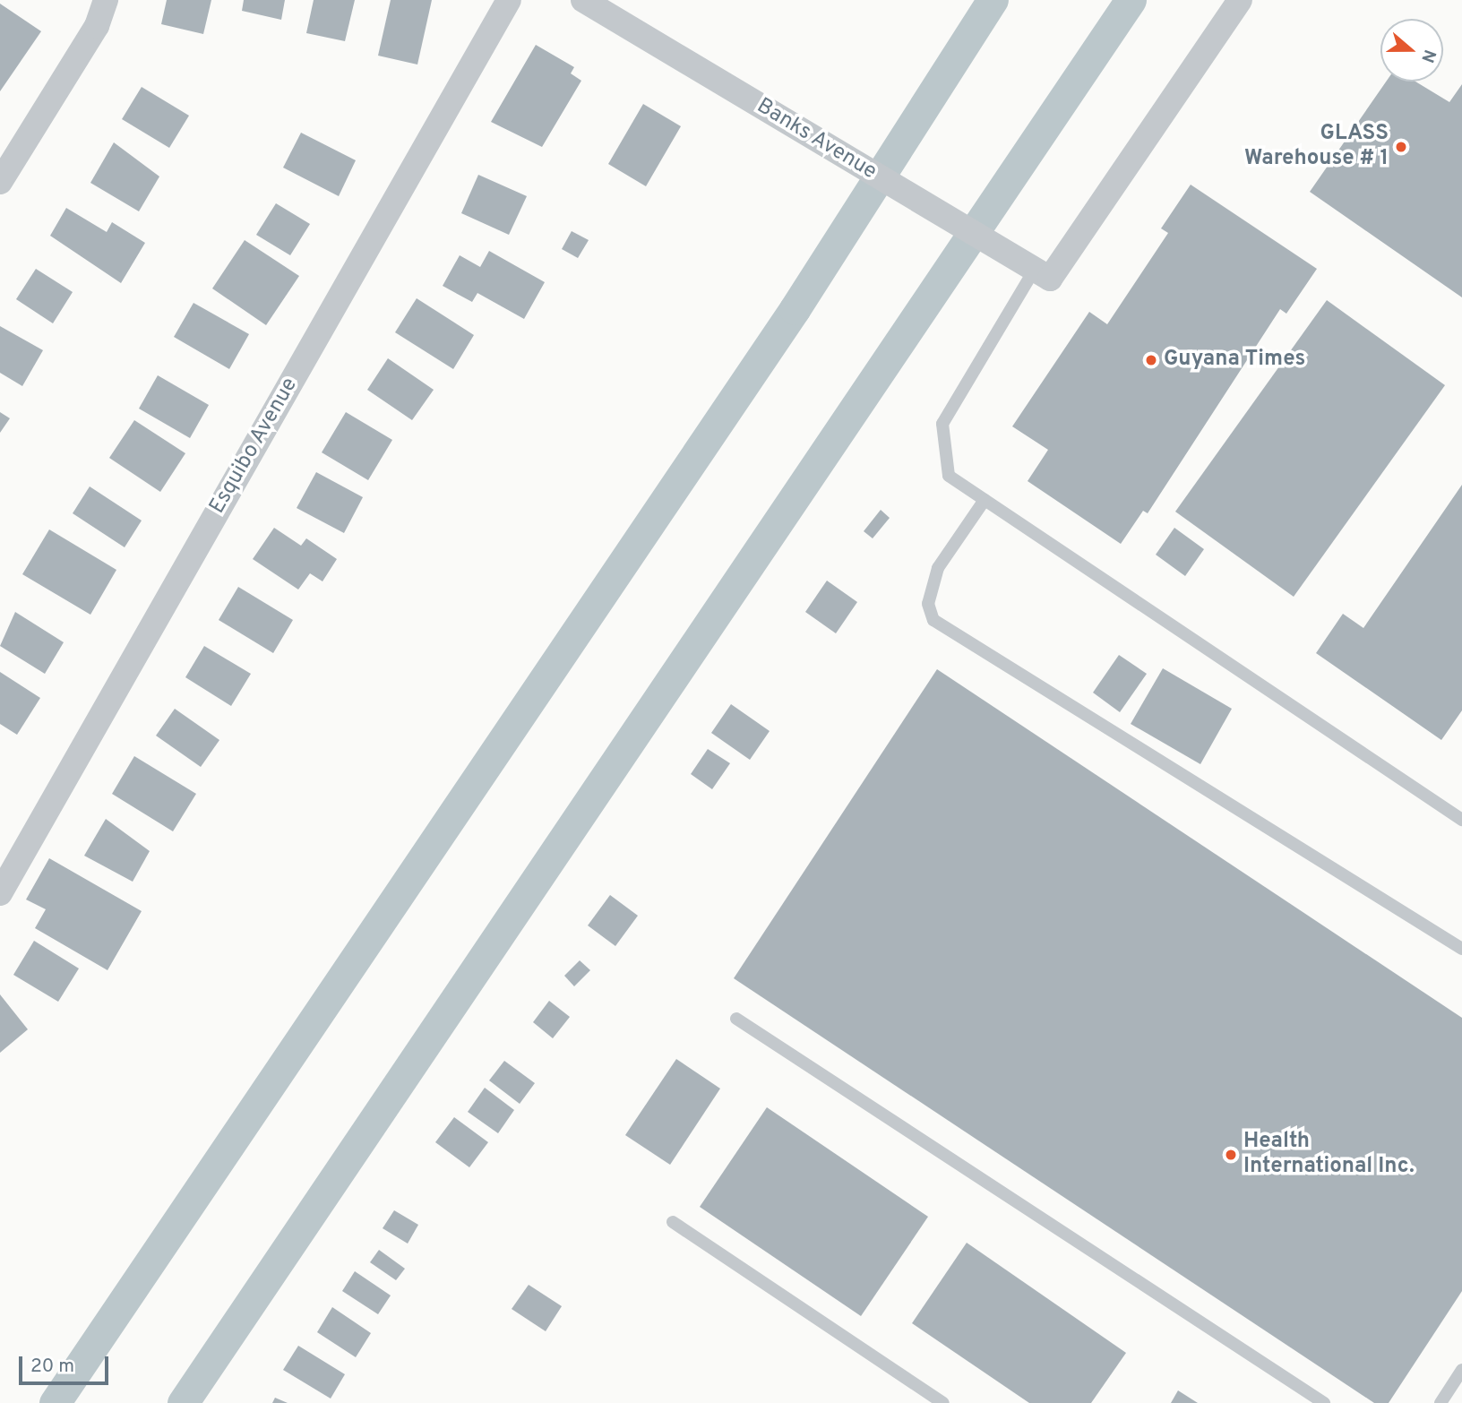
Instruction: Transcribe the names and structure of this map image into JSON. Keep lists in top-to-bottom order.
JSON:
{
  "streets": {
    "street": ["Banks Avenue", "Esquibo Avenue"]
  },
  "places": ["GLASS Warehouse # 1", "Guyana Times", "Health International Inc."],
  "scale_bar": "20 m",
  "north": "right"
}
